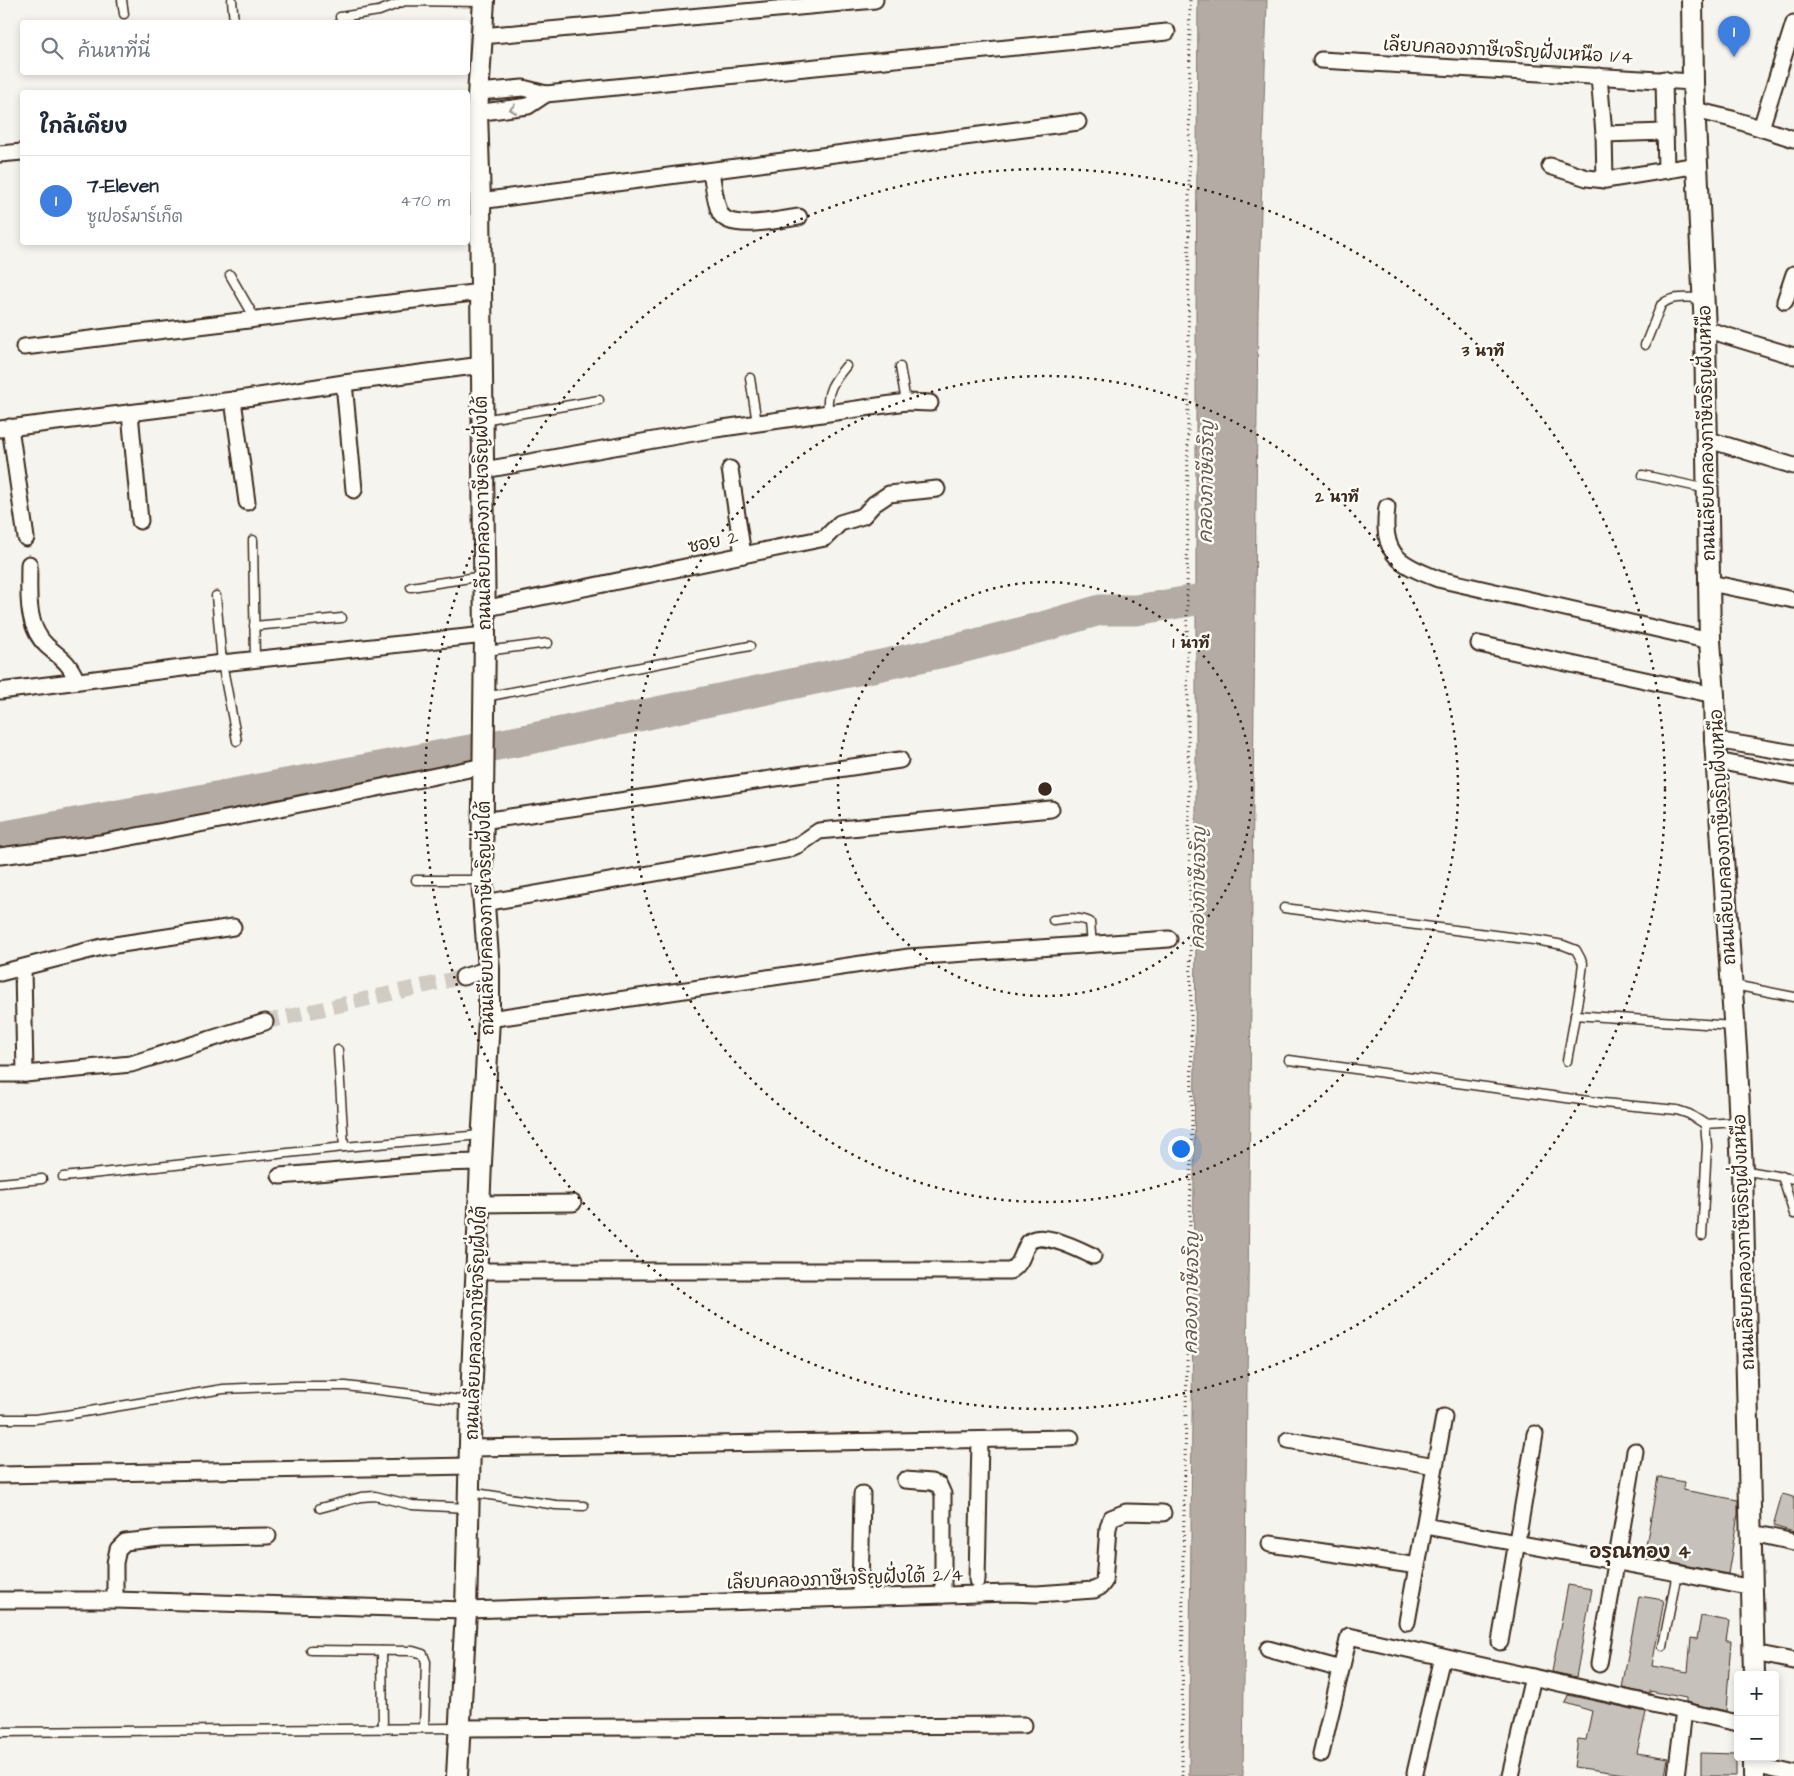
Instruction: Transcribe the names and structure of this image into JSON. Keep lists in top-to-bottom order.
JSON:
{
  "streets": {
    "street": [
      "เลียบคลองภาษีเจริญฝั่งเหนือ 1/4",
      "ถนนเลียบคลองภาษีเจริญฝั่งเหนือ",
      "ถนนเลียบคลองภาษีเจริญฝั่งใต้",
      "ซอย 2",
      "เลียบคลองภาษีเจริญฝั่งใต้ 2/4"
    ]
  },
  "crossings": [
    ["เลียบคลองภาษีเจริญฝั่งเหนือ 1/4", "ถนนเลียบคลองภาษีเจริญฝั่งเหนือ"],
    ["ถนนเลียบคลองภาษีเจริญฝั่งใต้", "ซอย 2"],
    ["ถนนเลียบคลองภาษีเจริญฝั่งใต้", "เลียบคลองภาษีเจริญฝั่งใต้ 2/4"]
  ],
  "districts": ["อรุณทอง 4"],
  "water": ["คลองภาษีเจริญ"],
  "page": {
    "pins": "1",
    "search": "ค้นหาที่นี่",
    "heading": "ใกล้เคียง",
    "list": [
      {
        "mark": "1",
        "name": "7-Eleven",
        "note": "ซูเปอร์มาร์เก็ต",
        "value": "470 m"
      }
    ],
    "map_buttons": ["+", "−"]
  },
  "rings": ["3 นาที", "2 นาที", "1 นาที"]
}
